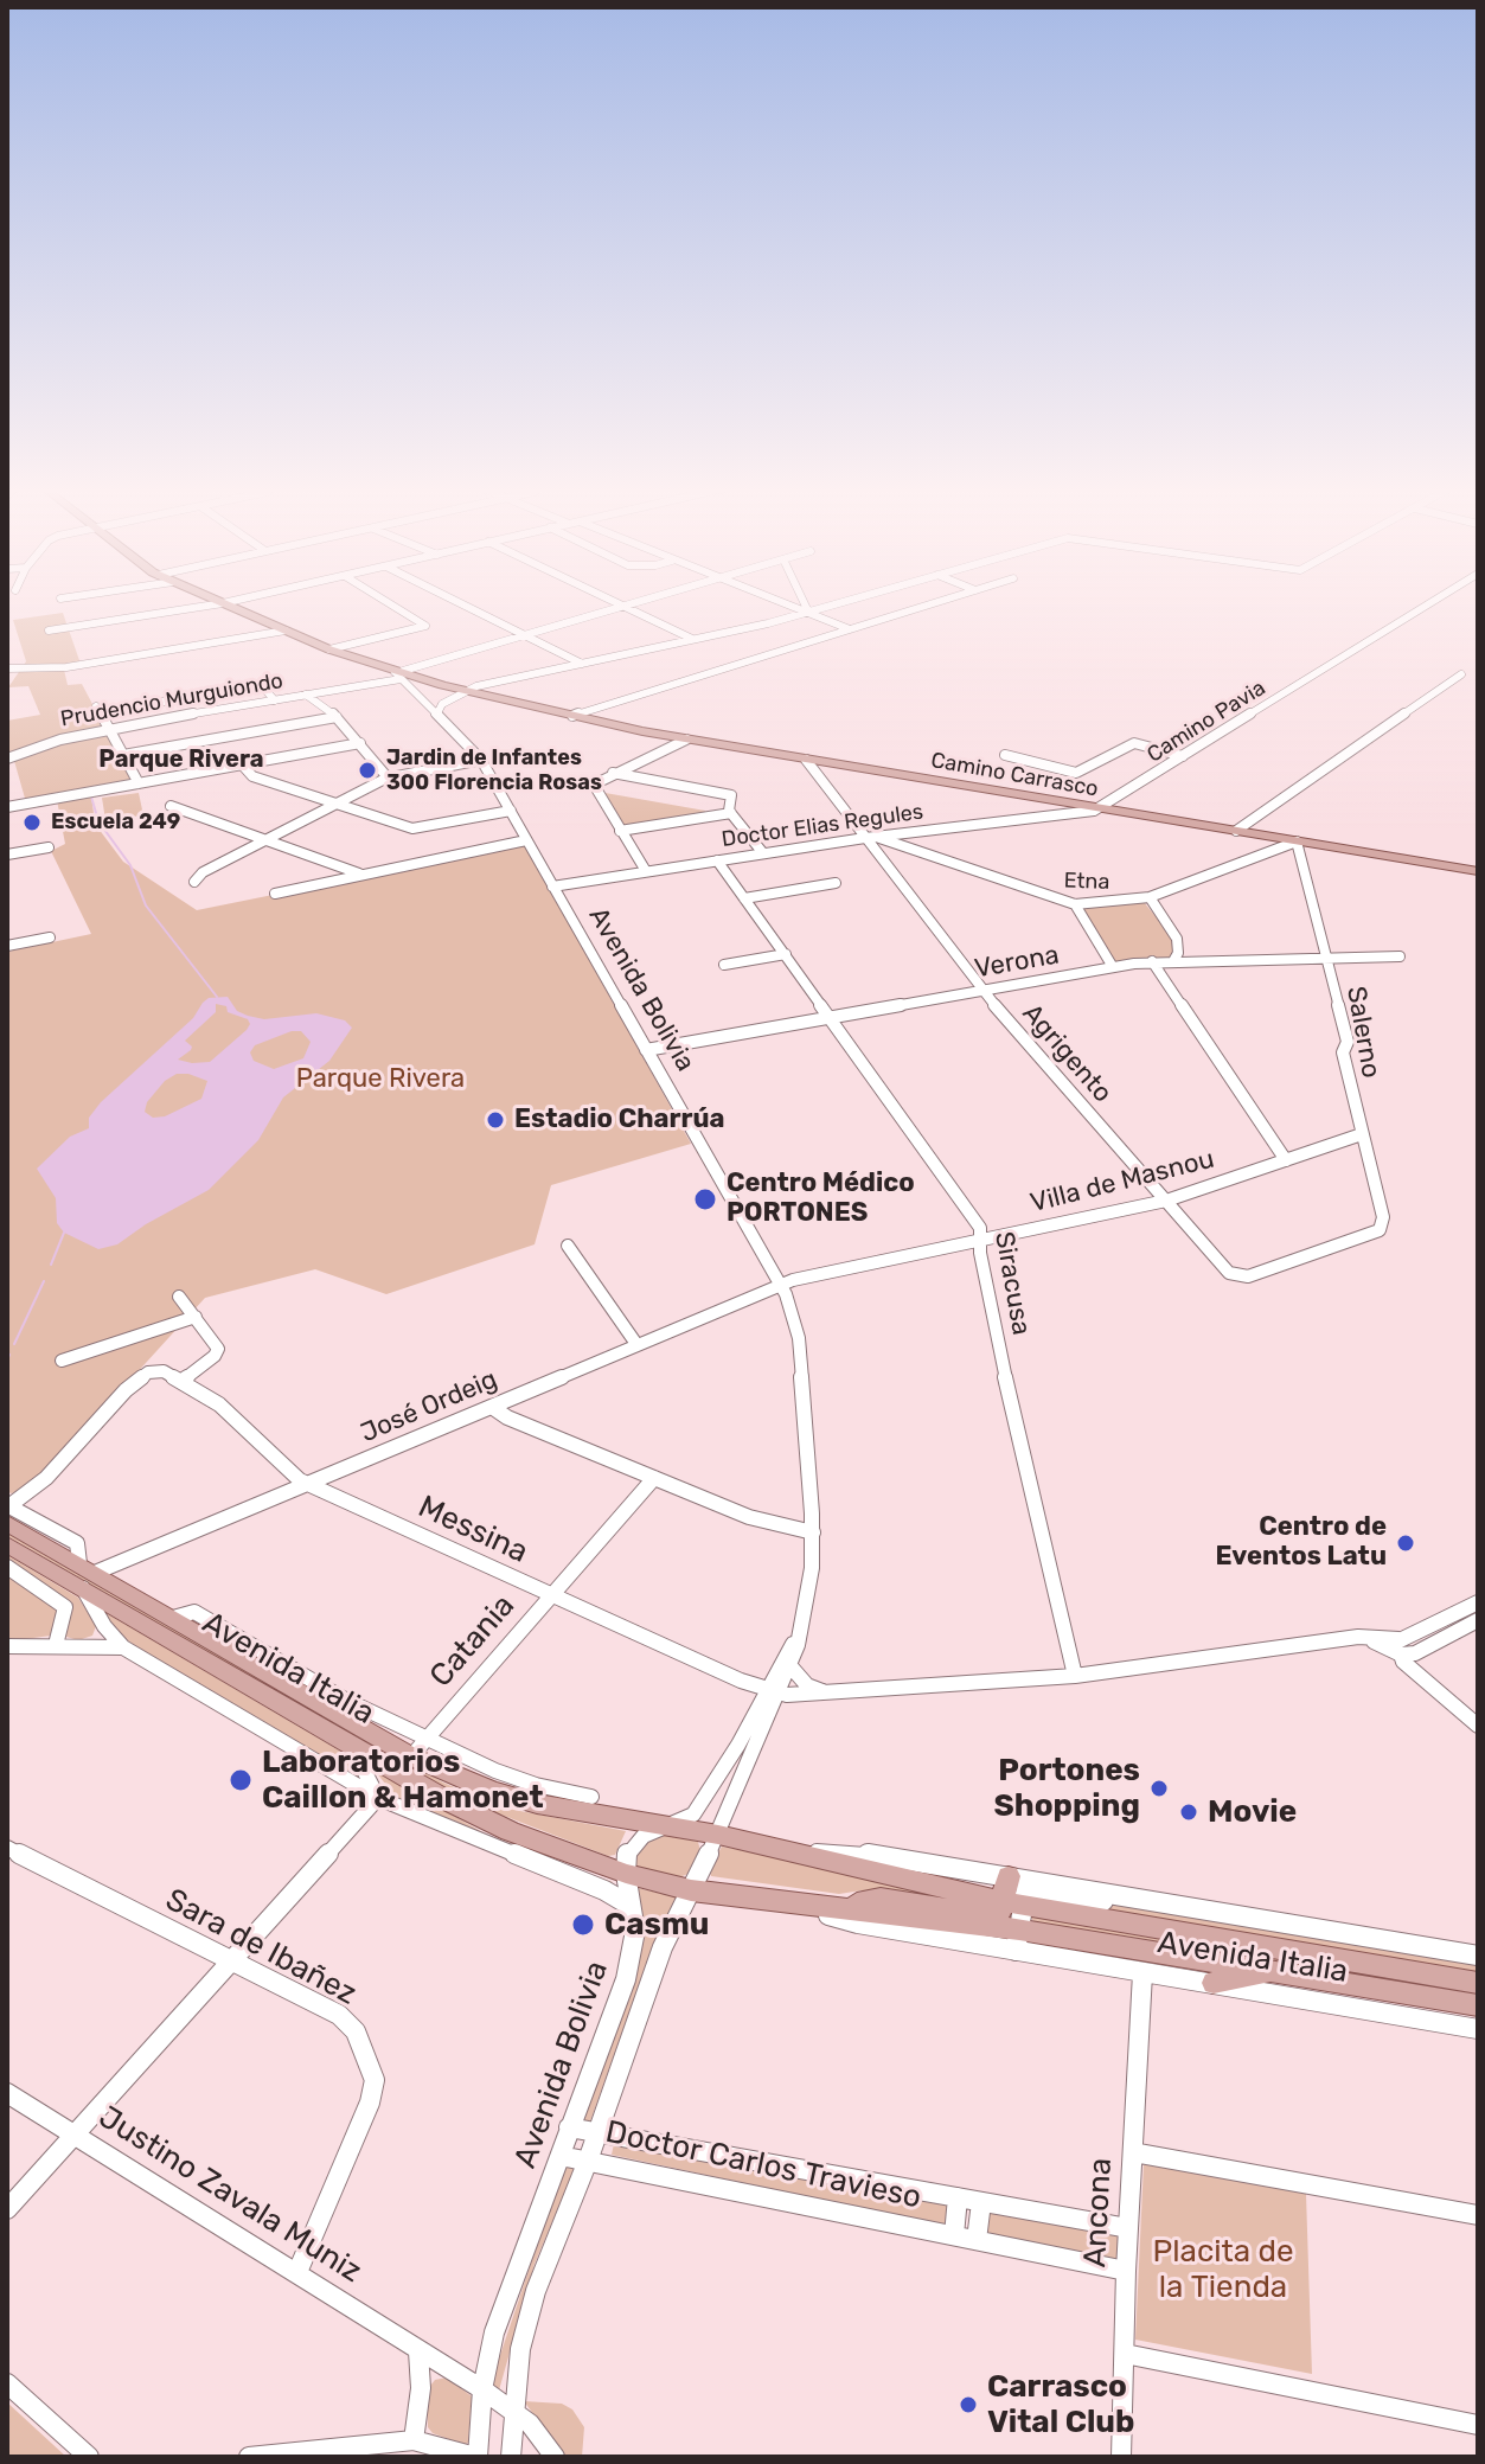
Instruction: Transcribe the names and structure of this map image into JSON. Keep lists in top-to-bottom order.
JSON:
{
  "streets": {
    "main road": ["Camino Carrasco", "Avenida Italia"],
    "street": [
      "Prudencio Murguiondo",
      "Camino Pavia",
      "Doctor Elias Regules",
      "Etna",
      "Verona",
      "Avenida Bolivia",
      "Salerno",
      "Agrigento",
      "Villa de Masnou",
      "Siracusa",
      "José Ordeig",
      "Messina",
      "Catania",
      "Sara de Ibañez",
      "Doctor Carlos Travieso",
      "Justino Zavala Muniz",
      "Ancona"
    ]
  },
  "crossings": [
    ["Prudencio Murguiondo", "Camino Carrasco"],
    ["Prudencio Murguiondo", "Avenida Bolivia"],
    ["Camino Pavia", "Camino Carrasco"],
    ["Camino Pavia", "Doctor Elias Regules"],
    ["Camino Carrasco", "Doctor Elias Regules"],
    ["Camino Carrasco", "Etna"],
    ["Camino Carrasco", "Avenida Bolivia"],
    ["Camino Carrasco", "Salerno"],
    ["Camino Carrasco", "Agrigento"],
    ["Doctor Elias Regules", "Etna"],
    ["Doctor Elias Regules", "Avenida Bolivia"],
    ["Doctor Elias Regules", "Agrigento"],
    ["Doctor Elias Regules", "Siracusa"],
    ["Etna", "Salerno"],
    ["Etna", "Agrigento"],
    ["Verona", "Avenida Bolivia"],
    ["Verona", "Salerno"],
    ["Verona", "Agrigento"],
    ["Verona", "Siracusa"],
    ["Avenida Bolivia", "Villa de Masnou"],
    ["Avenida Bolivia", "José Ordeig"],
    ["Avenida Bolivia", "Messina"],
    ["Avenida Bolivia", "Avenida Italia"],
    ["Avenida Bolivia", "Doctor Carlos Travieso"],
    ["Avenida Bolivia", "Justino Zavala Muniz"],
    ["Salerno", "Agrigento"],
    ["Salerno", "Villa de Masnou"],
    ["Agrigento", "Villa de Masnou"],
    ["Villa de Masnou", "Siracusa"],
    ["Villa de Masnou", "José Ordeig"],
    ["José Ordeig", "Messina"],
    ["José Ordeig", "Avenida Italia"],
    ["Messina", "Catania"],
    ["Catania", "Avenida Italia"],
    ["Avenida Italia", "Ancona"],
    ["Sara de Ibañez", "Justino Zavala Muniz"],
    ["Doctor Carlos Travieso", "Ancona"]
  ],
  "districts": ["Parque Rivera"],
  "parks": ["Parque Rivera", "Placita de la Tienda"],
  "places": [
    "Jardin de Infantes 300 Florencia Rosas",
    "Escuela 249",
    "Estadio Charrúa",
    "Centro Médico PORTONES",
    "Centro de Eventos Latu",
    "Laboratorios Caillon & Hamonet",
    "Portones Shopping",
    "Movie",
    "Casmu",
    "Carrasco Vital Club"
  ]
}
